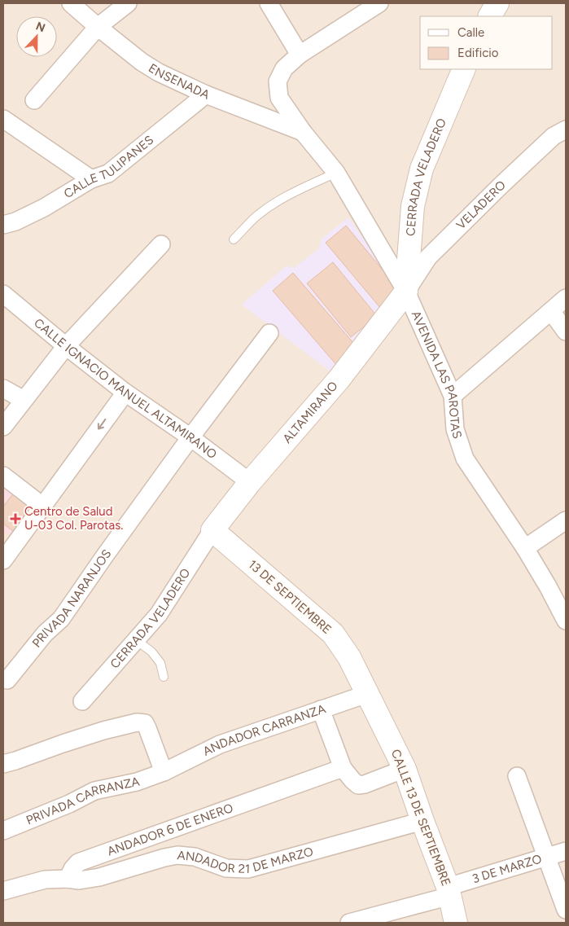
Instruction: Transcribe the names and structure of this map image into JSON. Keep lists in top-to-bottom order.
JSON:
{
  "streets": {
    "street": [
      "ENSENADA",
      "CALLE TULIPANES",
      "CERRADA VELADERO",
      "VELADERO",
      "AVENIDA LAS PAROTAS",
      "CALLE IGNACIO MANUEL ALTAMIRANO",
      "ALTAMIRANO",
      "13 DE SEPTIEMBRE",
      "PRIVADA NARANJOS",
      "ANDADOR CARRANZA",
      "PRIVADA CARRANZA",
      "CALLE 13 DE SEPTIEMBRE",
      "ANDADOR 6 DE ENERO",
      "ANDADOR 21 DE MARZO",
      "3 DE MARZO"
    ]
  },
  "crossings": [
    ["ENSENADA", "CALLE TULIPANES"],
    ["ENSENADA", "AVENIDA LAS PAROTAS"],
    ["CERRADA VELADERO", "VELADERO"],
    ["CERRADA VELADERO", "AVENIDA LAS PAROTAS"],
    ["CERRADA VELADERO", "ALTAMIRANO"],
    ["CERRADA VELADERO", "13 DE SEPTIEMBRE"],
    ["VELADERO", "AVENIDA LAS PAROTAS"],
    ["VELADERO", "ALTAMIRANO"],
    ["AVENIDA LAS PAROTAS", "ALTAMIRANO"],
    ["CALLE IGNACIO MANUEL ALTAMIRANO", "ALTAMIRANO"],
    ["CALLE IGNACIO MANUEL ALTAMIRANO", "PRIVADA NARANJOS"],
    ["ALTAMIRANO", "13 DE SEPTIEMBRE"],
    ["13 DE SEPTIEMBRE", "ANDADOR CARRANZA"],
    ["13 DE SEPTIEMBRE", "CALLE 13 DE SEPTIEMBRE"],
    ["ANDADOR CARRANZA", "PRIVADA CARRANZA"],
    ["ANDADOR CARRANZA", "CALLE 13 DE SEPTIEMBRE"],
    ["CALLE 13 DE SEPTIEMBRE", "ANDADOR 21 DE MARZO"],
    ["CALLE 13 DE SEPTIEMBRE", "3 DE MARZO"],
    ["ANDADOR 6 DE ENERO", "ANDADOR 21 DE MARZO"]
  ],
  "places": {
    "health": ["Centro de Salud U-03 Col. Parotas."]
  },
  "legend": ["Calle", "Edificio"],
  "north": "top"
}
